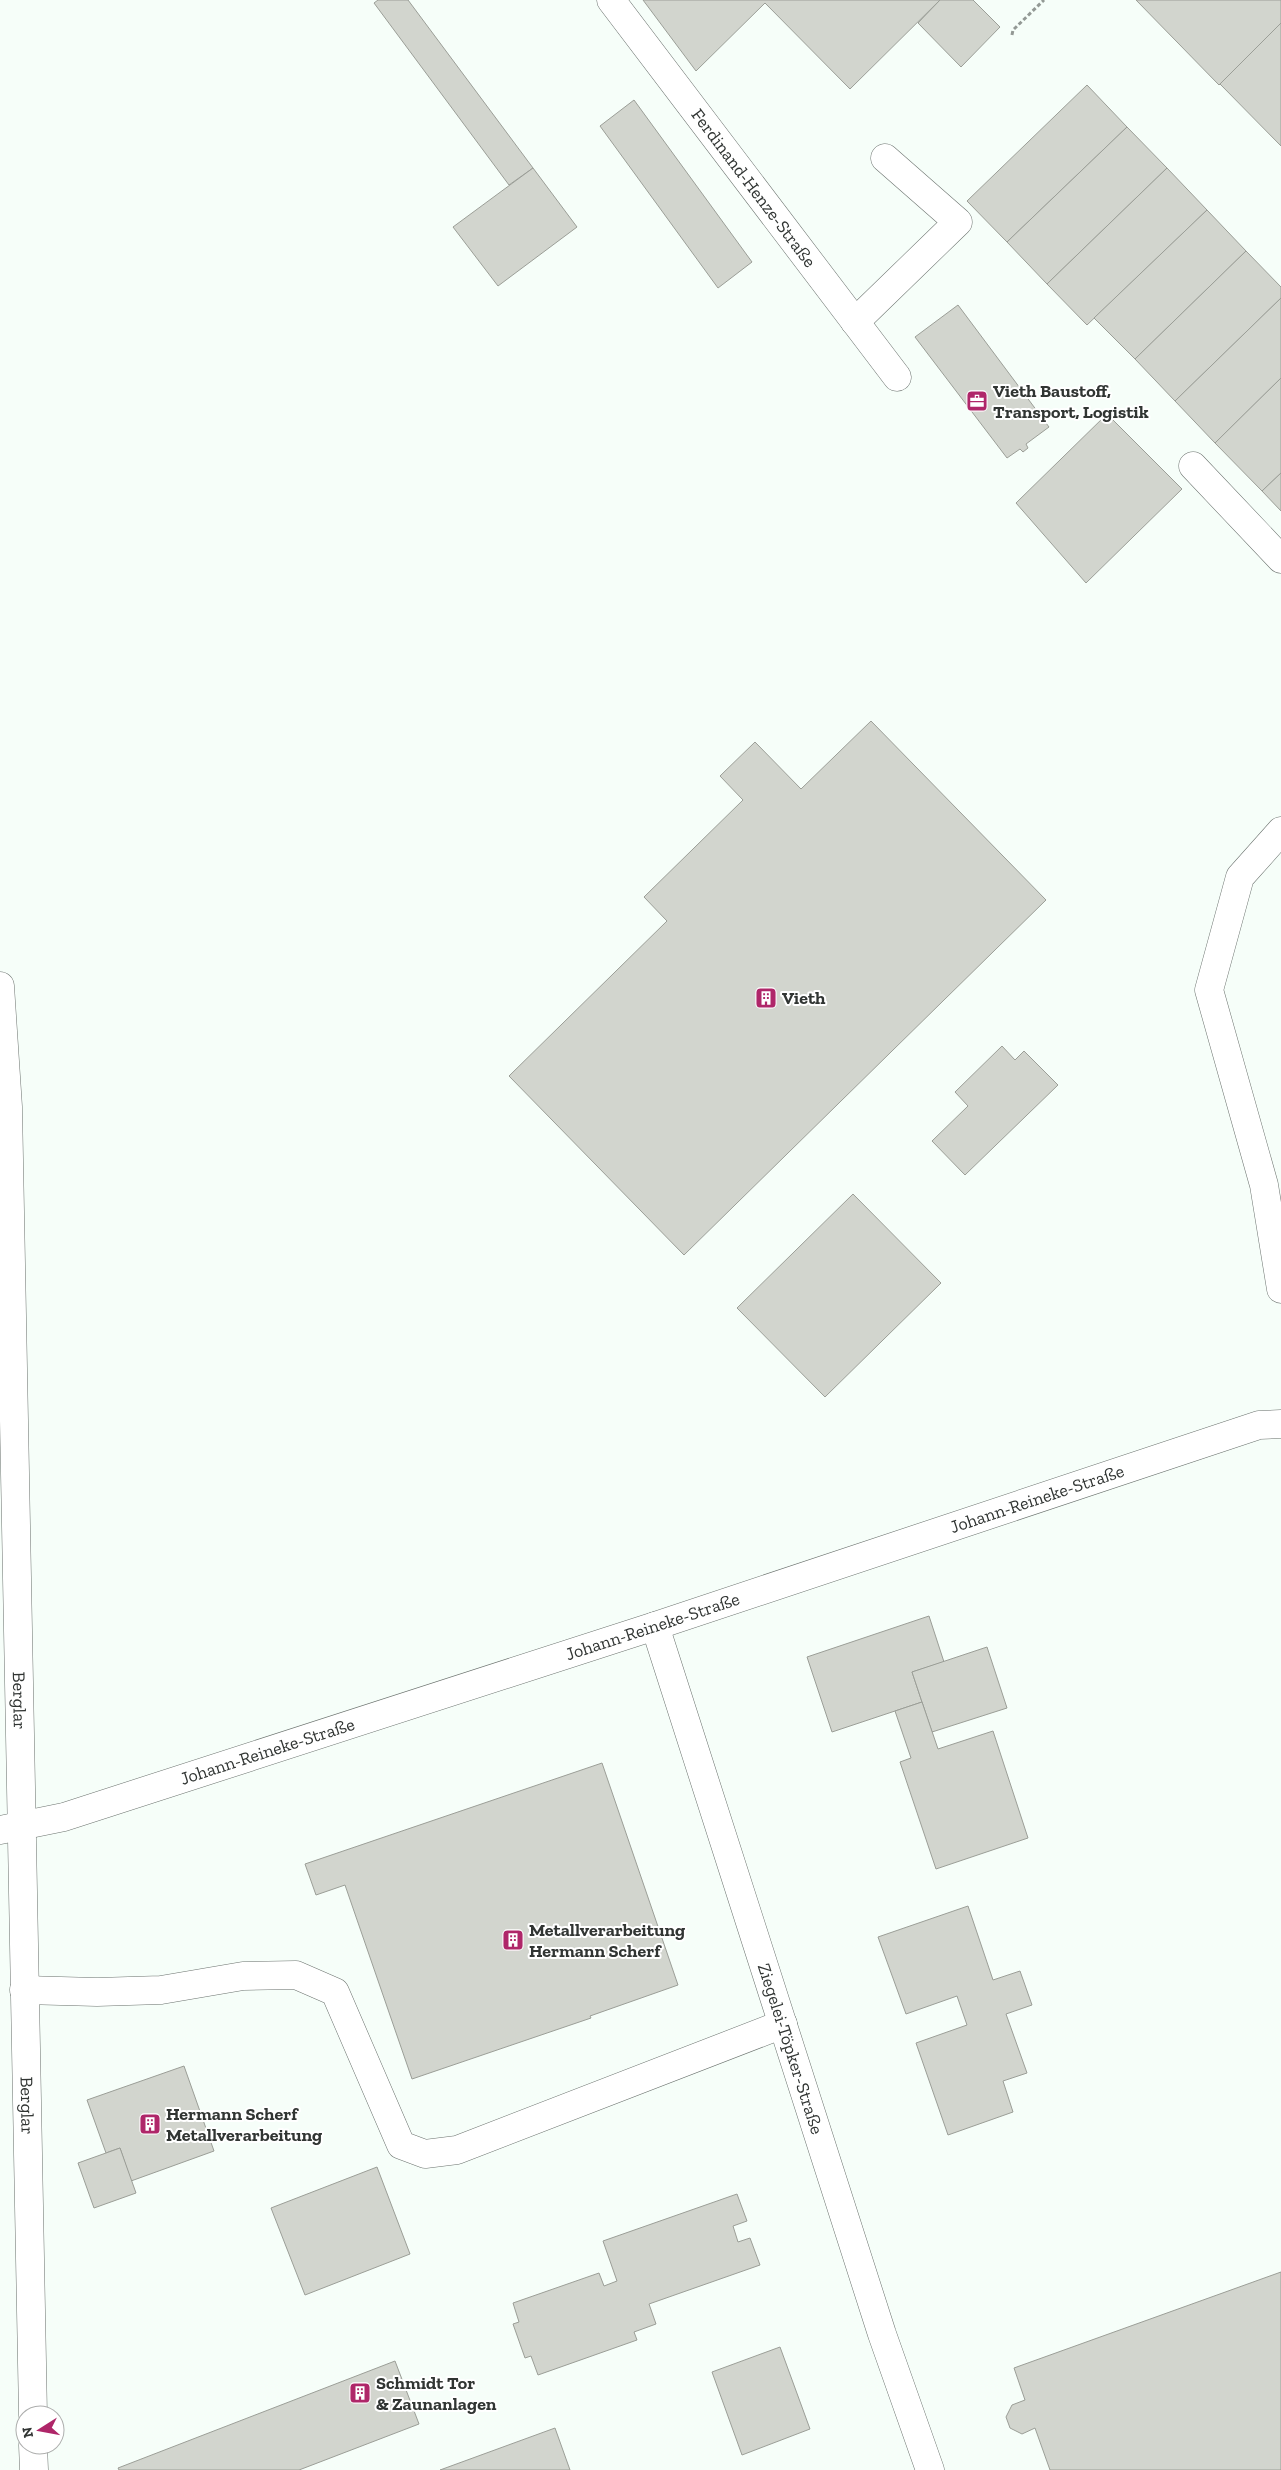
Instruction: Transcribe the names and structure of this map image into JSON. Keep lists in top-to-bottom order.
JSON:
{
  "streets": {
    "street": [
      "Ferdinand-Henze-Straße",
      "Johann-Reineke-Straße",
      "Berglar",
      "Ziegelei-Töpker-Straße"
    ]
  },
  "crossings": [
    ["Johann-Reineke-Straße", "Berglar"],
    ["Johann-Reineke-Straße", "Ziegelei-Töpker-Straße"]
  ],
  "places": {
    "office": ["Vieth Baustoff, Transport, Logistik"],
    "building": [
      "Vieth",
      "Metallverarbeitung Hermann Scherf",
      "Hermann Scherf Metallverarbeitung",
      "Schmidt Tor & Zaunanlagen"
    ]
  },
  "north": "left"
}
